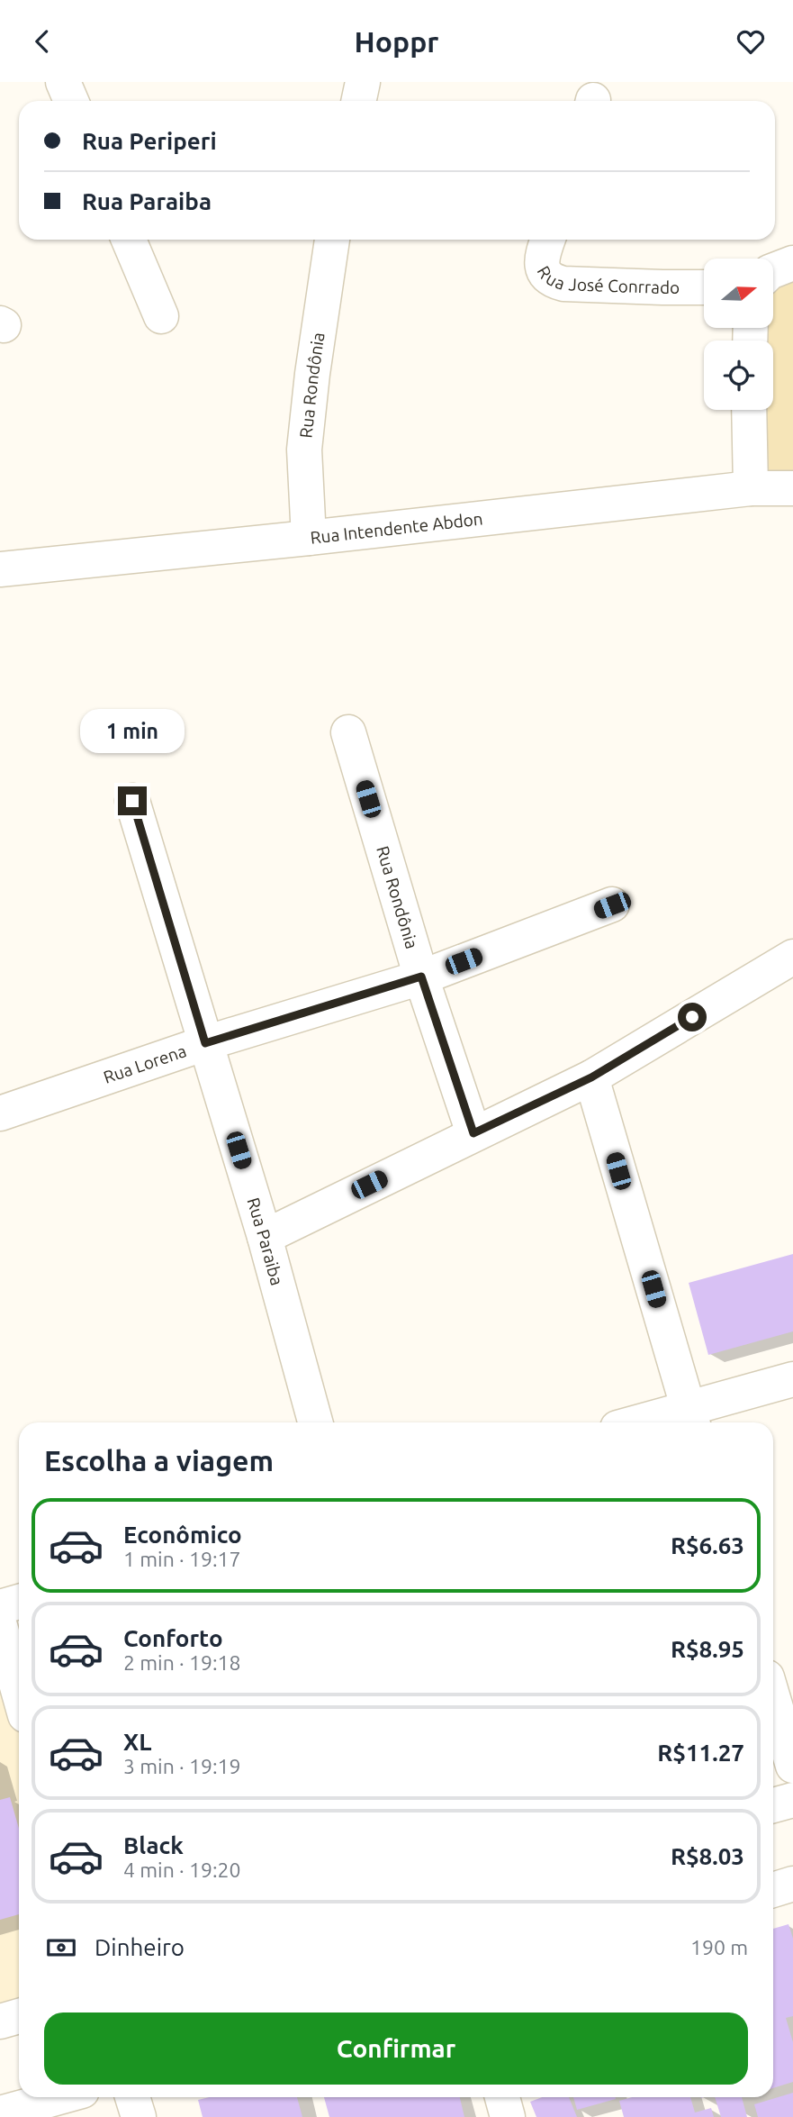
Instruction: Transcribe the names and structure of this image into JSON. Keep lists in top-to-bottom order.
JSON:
{
  "streets": {
    "street": [
      "Rua José Conrrado",
      "Rua Rondônia",
      "Rua Intendente Abdon",
      "Rua Lorena",
      "Rua Paraiba"
    ]
  },
  "crossings": [
    ["Rua Rondônia", "Rua Intendente Abdon"],
    ["Rua Rondônia", "Rua Lorena"],
    ["Rua Lorena", "Rua Paraiba"]
  ],
  "north": "right",
  "page": {
    "header": "Hoppr",
    "banner": ["Rua Periperi", "Rua Paraiba"],
    "bubble": "1 min",
    "heading": "Escolha a viagem",
    "list": [
      {
        "name": "Econômico",
        "note": "1 min · 19:17",
        "value": "R$6.63"
      },
      {
        "name": "Conforto",
        "note": "2 min · 19:18",
        "value": "R$8.95"
      },
      {
        "name": "XL",
        "note": "3 min · 19:19",
        "value": "R$11.27"
      },
      {
        "name": "Black",
        "note": "4 min · 19:20",
        "value": "R$8.03"
      }
    ],
    "pay": ["Dinheiro", "190 m"],
    "buttons": "Confirmar"
  }
}
